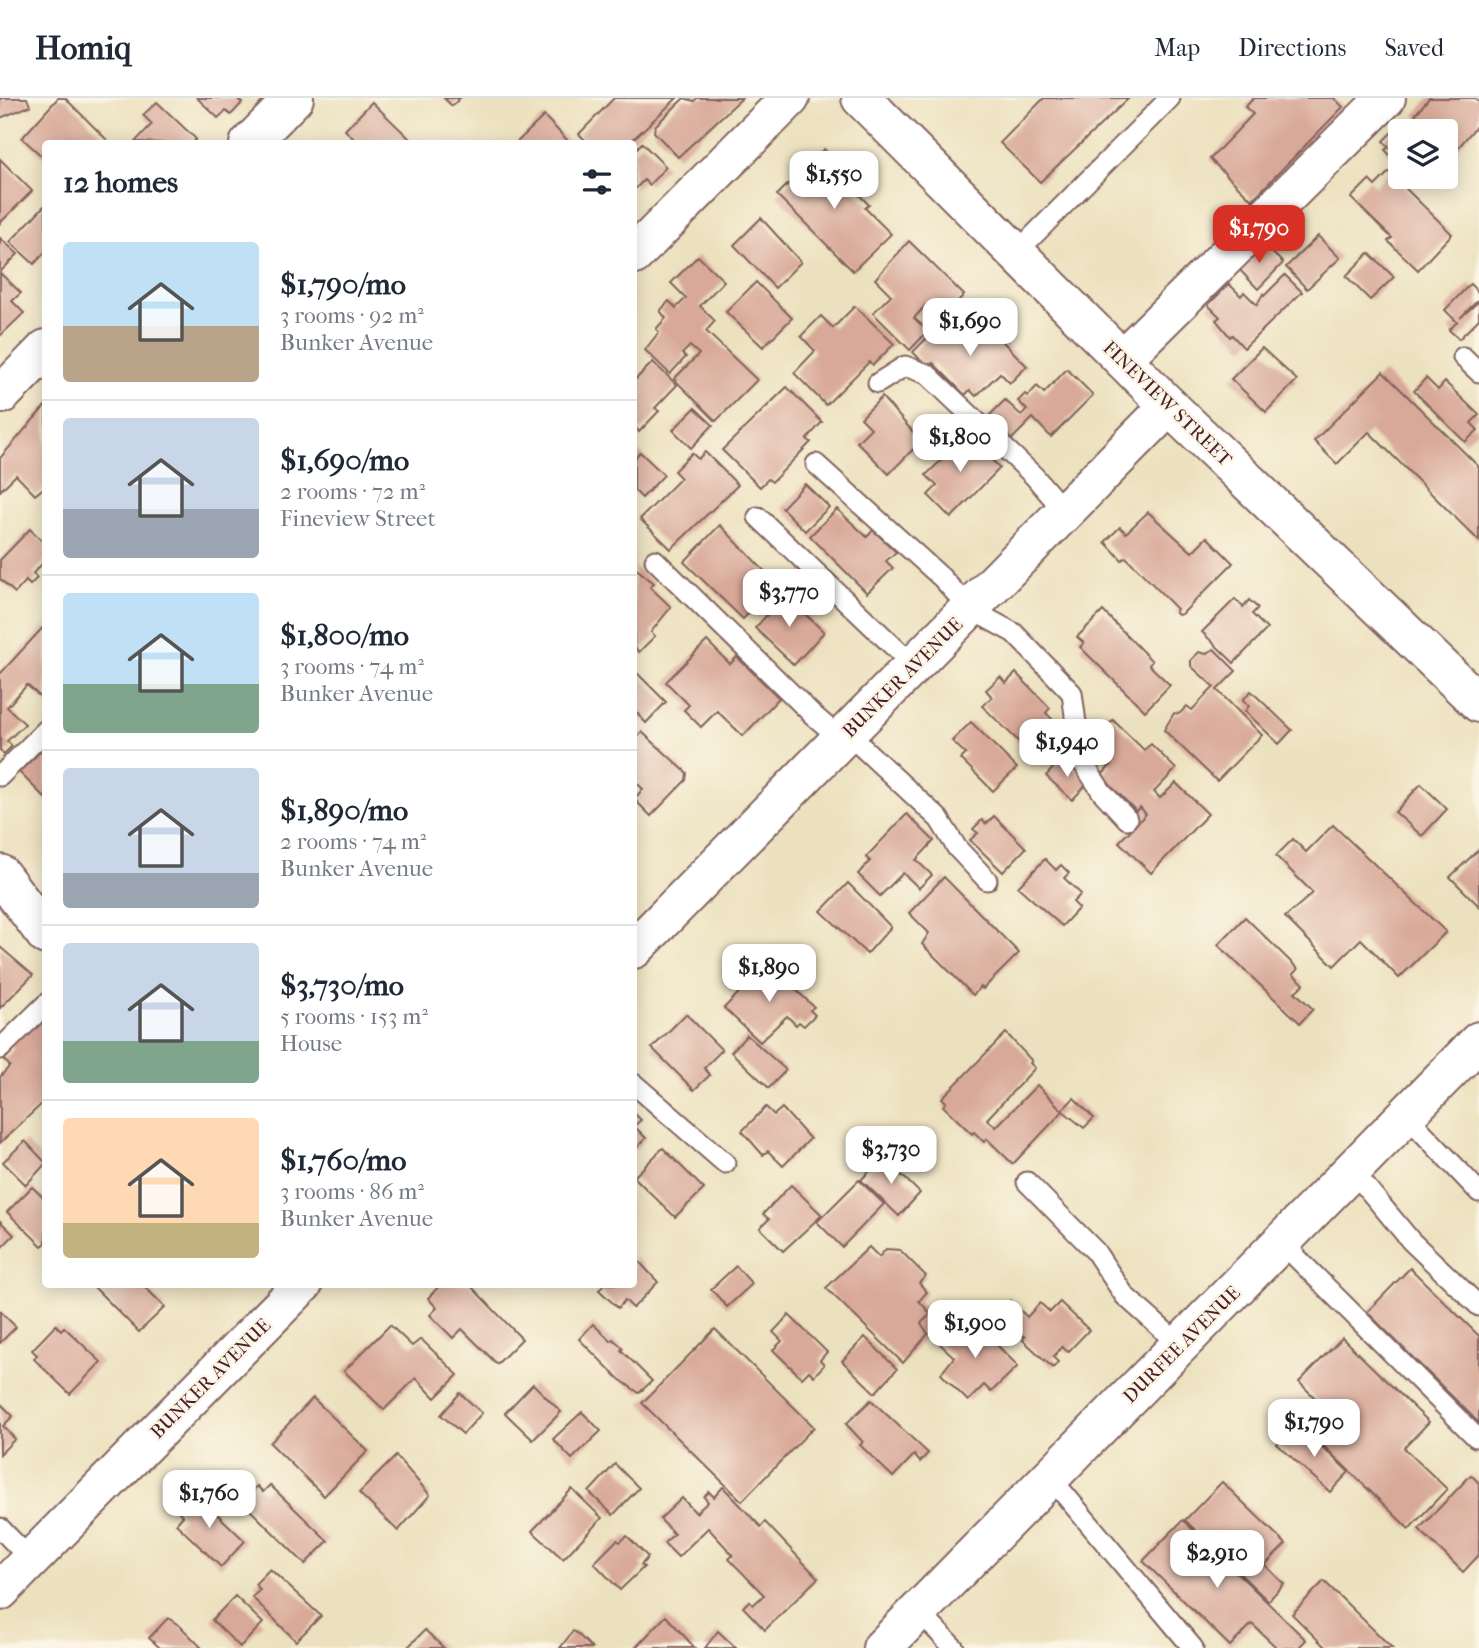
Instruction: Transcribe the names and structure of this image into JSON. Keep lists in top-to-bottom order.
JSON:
{
  "streets": {
    "street": ["FINEVIEW STREET", "BUNKER AVENUE", "DURFEE AVENUE"]
  },
  "crossings": [
    ["FINEVIEW STREET", "BUNKER AVENUE"]
  ],
  "page": {
    "header": "Homiq",
    "nav": ["Map", "Directions", "Saved"],
    "heading": "12 homes",
    "price": [
      "$1,550",
      "$1,790",
      "$1,690",
      "$1,800",
      "$3,770",
      "$1,940",
      "$1,890",
      "$3,730",
      "$1,900",
      "$1,790",
      "$1,760",
      "$2,910"
    ],
    "list": [
      {
        "name": "$1,790/mo",
        "note": "3 rooms · 92 m² · Bunker Avenue"
      },
      {
        "name": "$1,690/mo",
        "note": "2 rooms · 72 m² · Fineview Street"
      },
      {
        "name": "$1,800/mo",
        "note": "3 rooms · 74 m² · Bunker Avenue"
      },
      {
        "name": "$1,890/mo",
        "note": "2 rooms · 74 m² · Bunker Avenue"
      },
      {
        "name": "$3,730/mo",
        "note": "5 rooms · 153 m² · House"
      },
      {
        "name": "$1,760/mo",
        "note": "3 rooms · 86 m² · Bunker Avenue"
      }
    ]
  }
}
